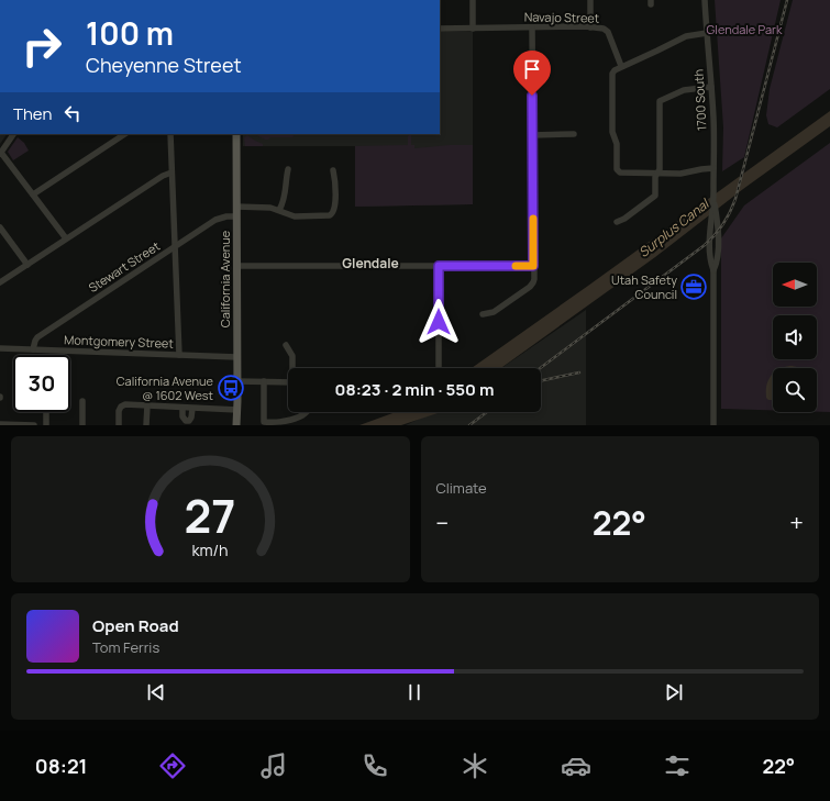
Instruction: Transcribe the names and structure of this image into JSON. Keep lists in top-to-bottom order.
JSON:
{
  "streets": {
    "main road": ["California Avenue"],
    "street": [
      "Navajo Street",
      "1700 South",
      "Stewart Street",
      "Montgomery Street"
    ]
  },
  "crossings": [
    ["Stewart Street", "California Avenue"],
    ["Stewart Street", "Montgomery Street"],
    ["California Avenue", "Montgomery Street"]
  ],
  "districts": ["Glendale"],
  "water": ["Surplus Canal"],
  "parks": ["Glendale Park"],
  "places": {
    "office": ["Utah Safety Council"],
    "bus stop": ["California Avenue @ 1602 West"]
  },
  "north": "left",
  "page": {
    "turn": ["100 m", "Cheyenne Street"],
    "then": "Then",
    "limit": "30",
    "trip": "08:23 · 2 min · 550 m",
    "tile": "Climate",
    "heat": ["−", "22°", "+"],
    "song": ["Open Road", "Tom Ferris"],
    "tabs": ["08:21", "22°"],
    "gauge": ["27", "km/h"]
  }
}
